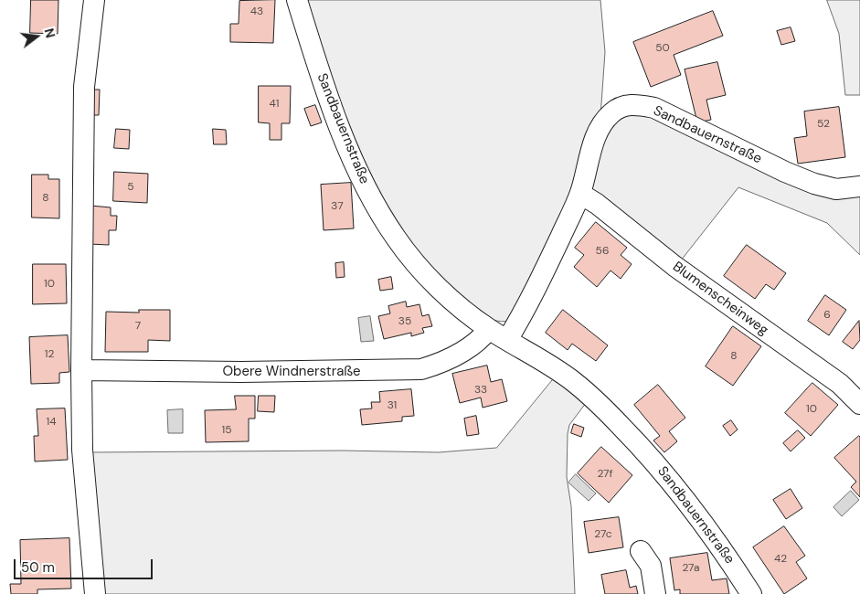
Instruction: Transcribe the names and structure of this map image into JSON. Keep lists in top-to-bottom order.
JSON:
{
  "streets": {
    "street": ["Sandbauernstraße", "Blumenscheinweg", "Obere Windnerstraße"]
  },
  "crossings": [
    ["Sandbauernstraße", "Blumenscheinweg"],
    ["Sandbauernstraße", "Obere Windnerstraße"]
  ],
  "house_numbers": [
    "43",
    "50",
    "41",
    "52",
    "5",
    "8",
    "37",
    "56",
    "10",
    "6",
    "35",
    "7",
    "12",
    "8",
    "33",
    "31",
    "10",
    "14",
    "15",
    "27f",
    "27c",
    "42",
    "27a"
  ],
  "scale_bar": "50 m",
  "north": "right"
}
